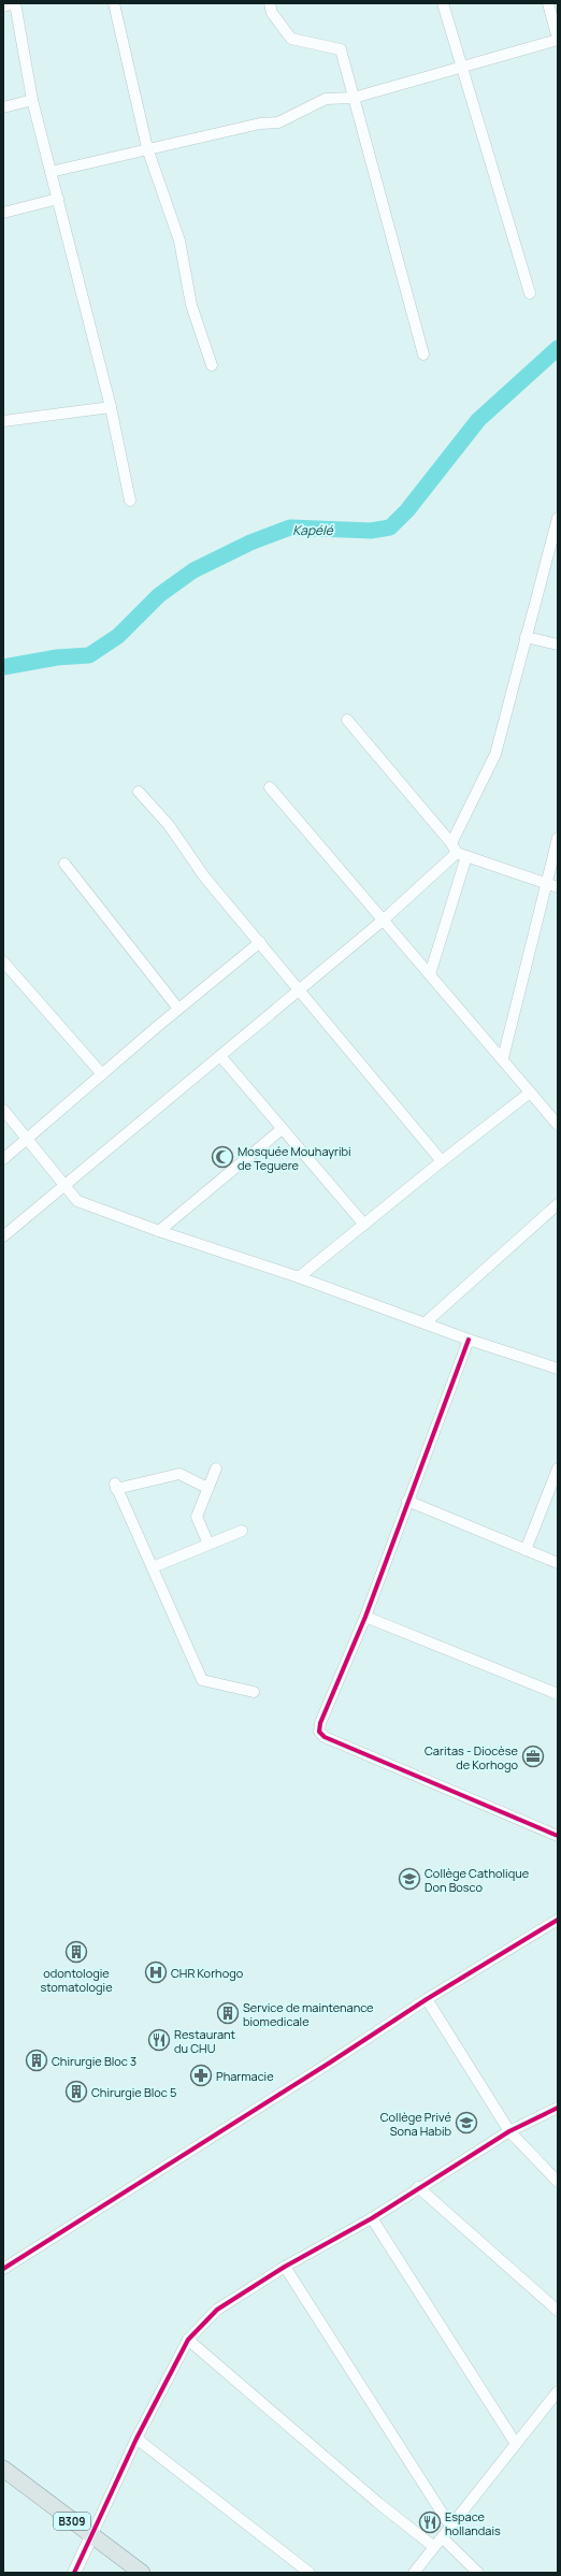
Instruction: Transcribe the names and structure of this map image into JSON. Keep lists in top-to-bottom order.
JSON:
{
  "streets": {
    "main road": ["B309"]
  },
  "water": ["Kapélé"],
  "places": {
    "mosque": ["Mosquée Mouhayribi de Teguere"],
    "office": ["Caritas - Diocèse de Korhogo"],
    "school or university": ["Collège Catholique Don Bosco", "Collège Privé Sona Habib"],
    "building": [
      "odontologie stomatologie",
      "Service de maintenance biomedicale",
      "Chirurgie Bloc 3",
      "Chirurgie Bloc 5"
    ],
    "hospital": ["CHR Korhogo"],
    "restaurant": ["Restaurant du CHU", "Espace hollandais"],
    "pharmacy": ["Pharmacie"]
  }
}
